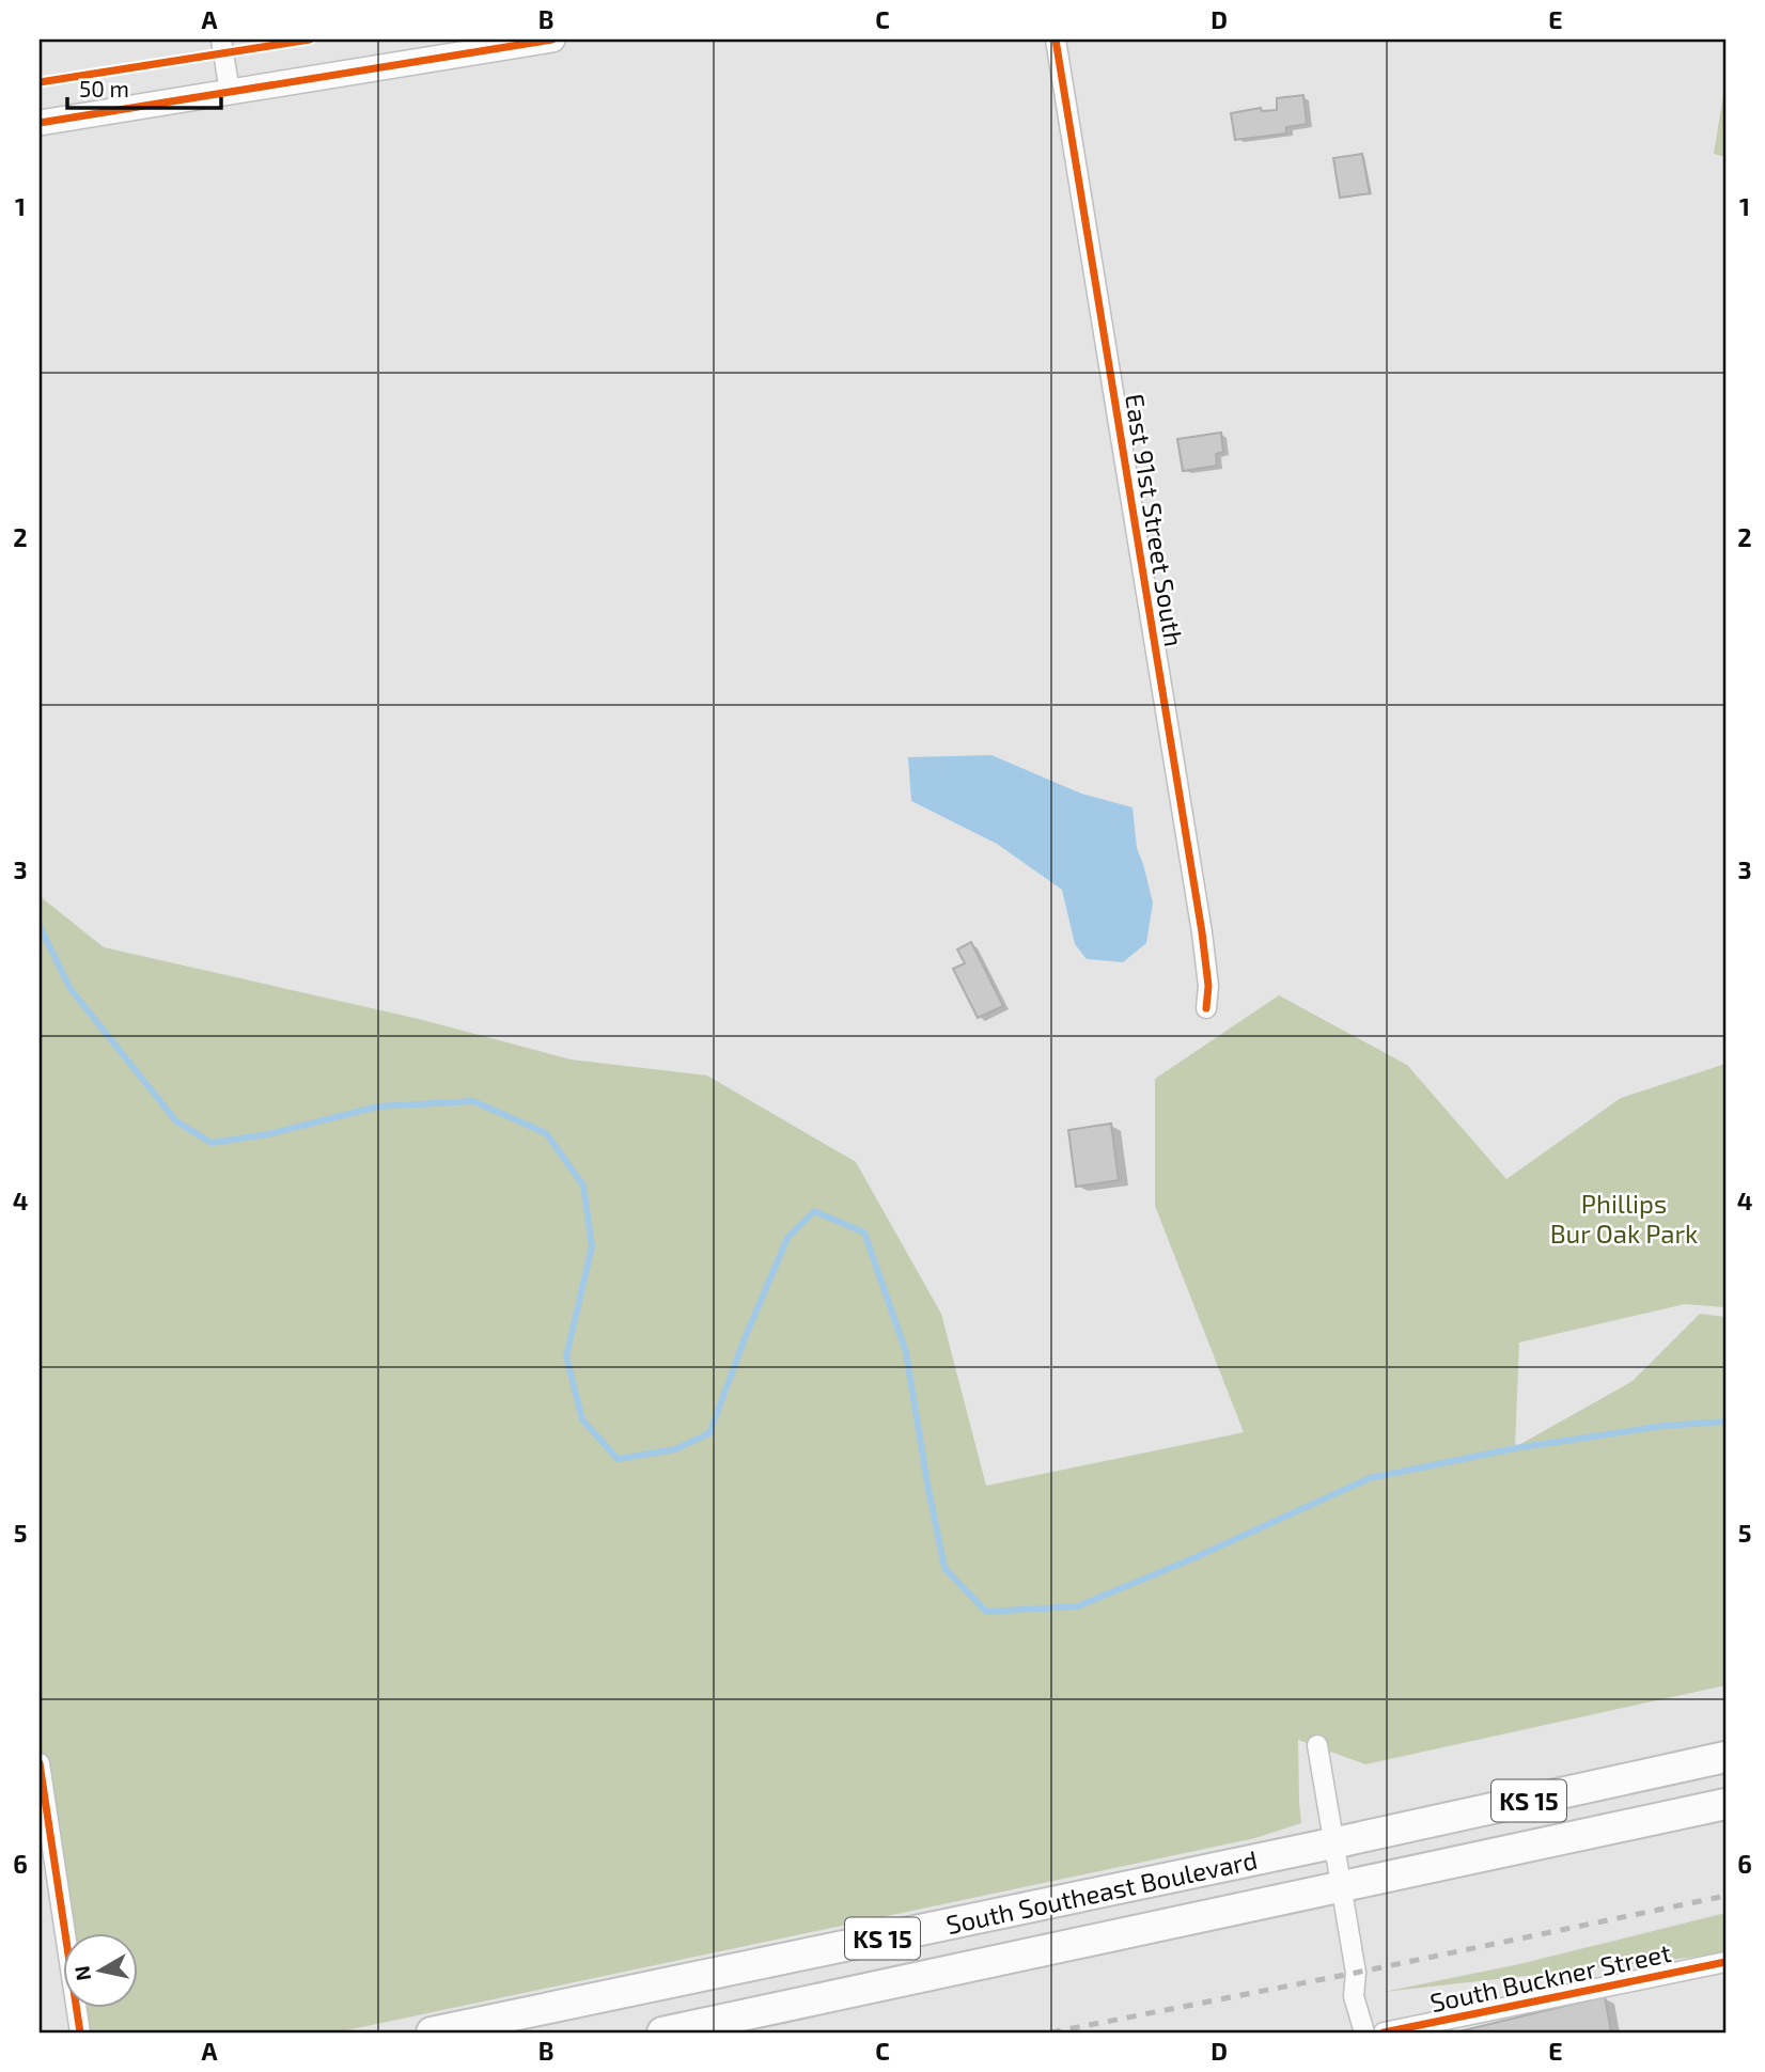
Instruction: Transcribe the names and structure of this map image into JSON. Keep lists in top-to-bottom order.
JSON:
{
  "streets": {
    "main road": ["KS 15", "South Southeast Boulevard"],
    "street": ["East 91st Street South", "South Buckner Street"]
  },
  "crossings": [
    ["KS 15", "South Southeast Boulevard"]
  ],
  "parks": ["Phillips Bur Oak Park"],
  "scale_bar": "50 m",
  "north": "left",
  "grid": {
    "columns": [
      "A",
      "B",
      "C",
      "D",
      "E"
    ],
    "rows": [
      "1",
      "2",
      "3",
      "4",
      "5",
      "6"
    ]
  }
}
